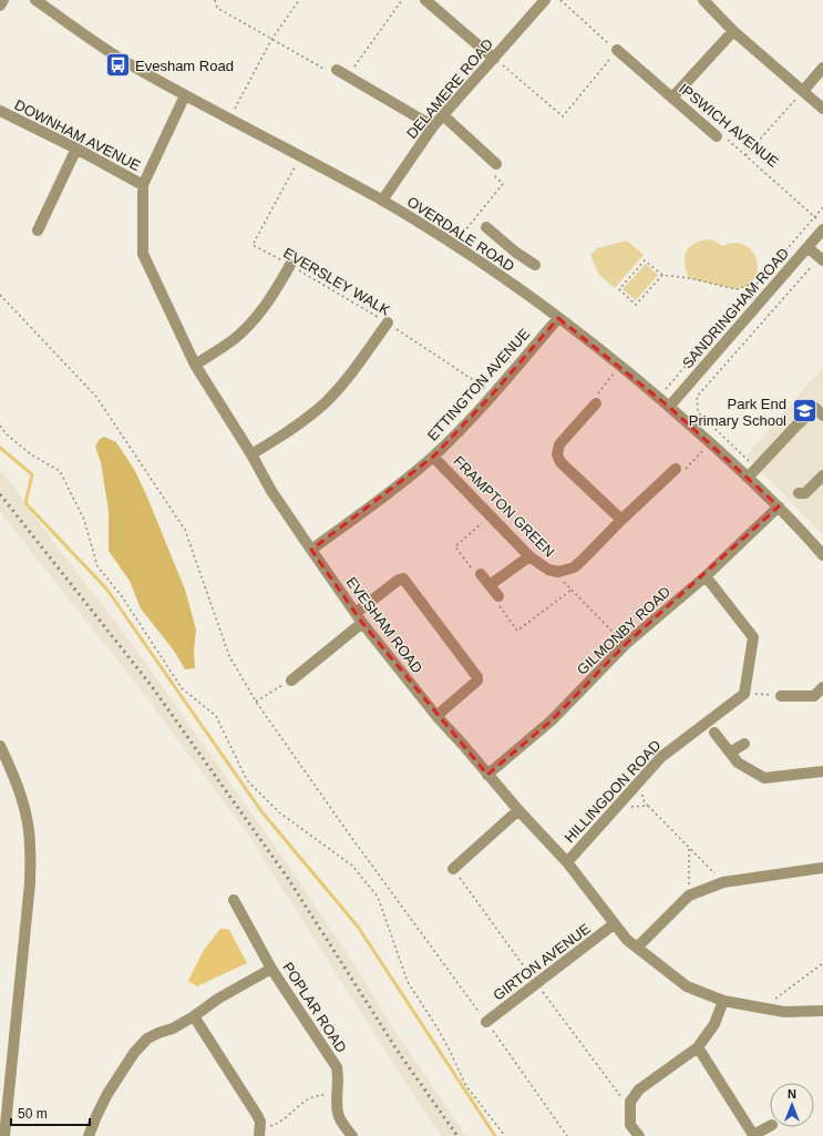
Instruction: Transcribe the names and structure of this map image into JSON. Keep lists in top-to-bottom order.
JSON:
{
  "streets": {
    "street": [
      "DELAMERE ROAD",
      "IPSWICH AVENUE",
      "DOWNHAM AVENUE",
      "OVERDALE ROAD",
      "SANDRINGHAM ROAD",
      "ETTINGTON AVENUE",
      "FRAMPTON GREEN",
      "EVESHAM ROAD",
      "GILMONBY ROAD",
      "HILLINGDON ROAD",
      "GIRTON AVENUE",
      "POPLAR ROAD"
    ],
    "path": ["EVERSLEY WALK"]
  },
  "crossings": [
    ["DELAMERE ROAD", "OVERDALE ROAD"],
    ["DOWNHAM AVENUE", "EVESHAM ROAD"],
    ["OVERDALE ROAD", "EVERSLEY WALK"],
    ["OVERDALE ROAD", "SANDRINGHAM ROAD"],
    ["OVERDALE ROAD", "ETTINGTON AVENUE"],
    ["OVERDALE ROAD", "EVESHAM ROAD"],
    ["OVERDALE ROAD", "GILMONBY ROAD"],
    ["EVERSLEY WALK", "ETTINGTON AVENUE"],
    ["ETTINGTON AVENUE", "FRAMPTON GREEN"],
    ["ETTINGTON AVENUE", "EVESHAM ROAD"],
    ["EVESHAM ROAD", "GILMONBY ROAD"],
    ["EVESHAM ROAD", "HILLINGDON ROAD"],
    ["EVESHAM ROAD", "GIRTON AVENUE"],
    ["HILLINGDON ROAD", "GIRTON AVENUE"]
  ],
  "places": {
    "bus stop": ["Evesham Road"],
    "school or university": ["Park End Primary School"]
  },
  "scale_bar": "50 m",
  "north": "top"
}
